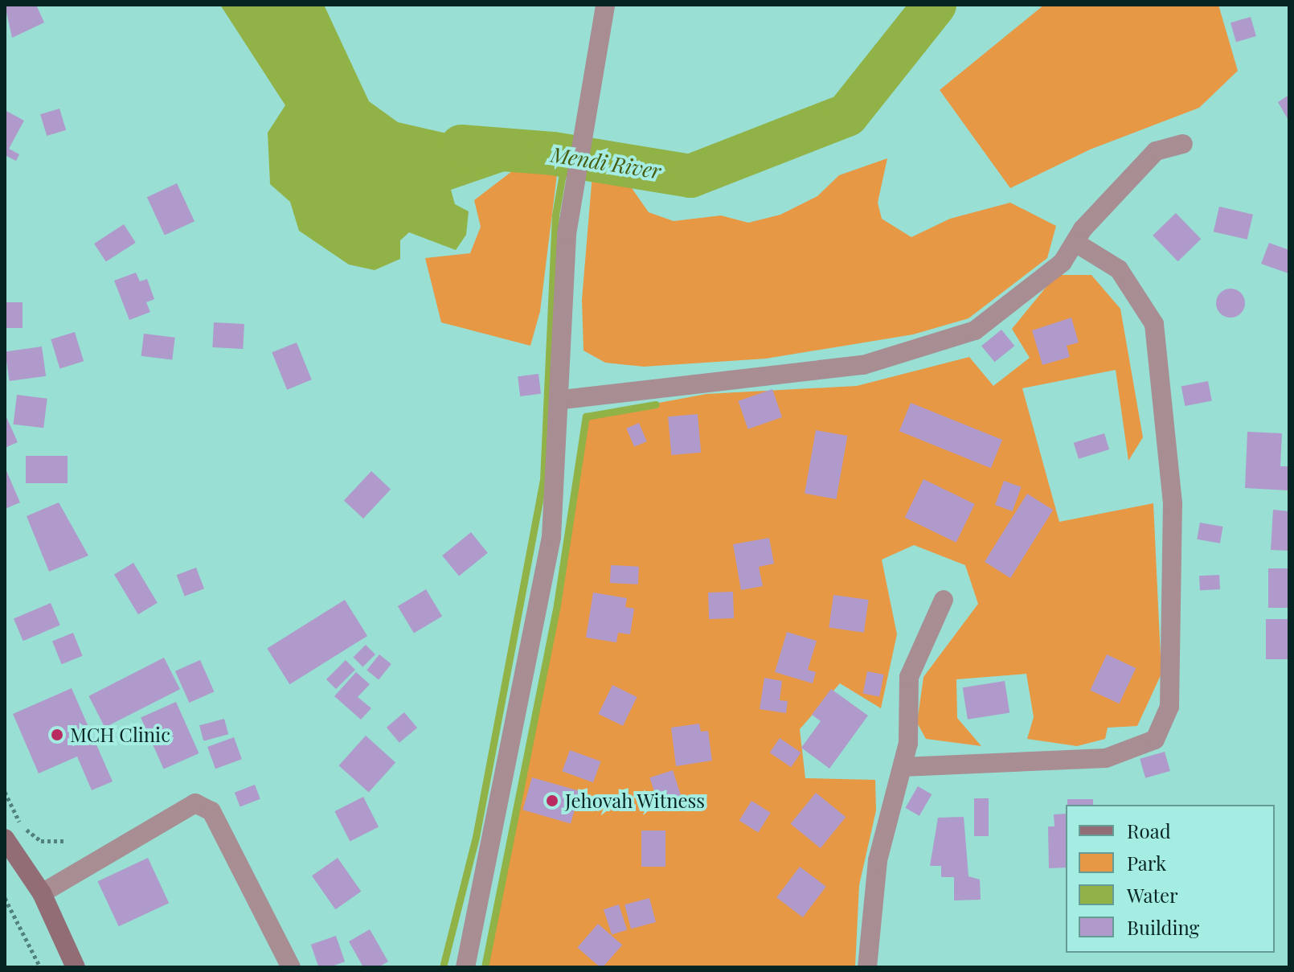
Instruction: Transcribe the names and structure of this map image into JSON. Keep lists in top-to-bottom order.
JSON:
{
  "water": ["Mendi River"],
  "places": ["MCH Clinic", "Jehovah Witness"],
  "legend": [
    "Road",
    "Park",
    "Water",
    "Building"
  ]
}
